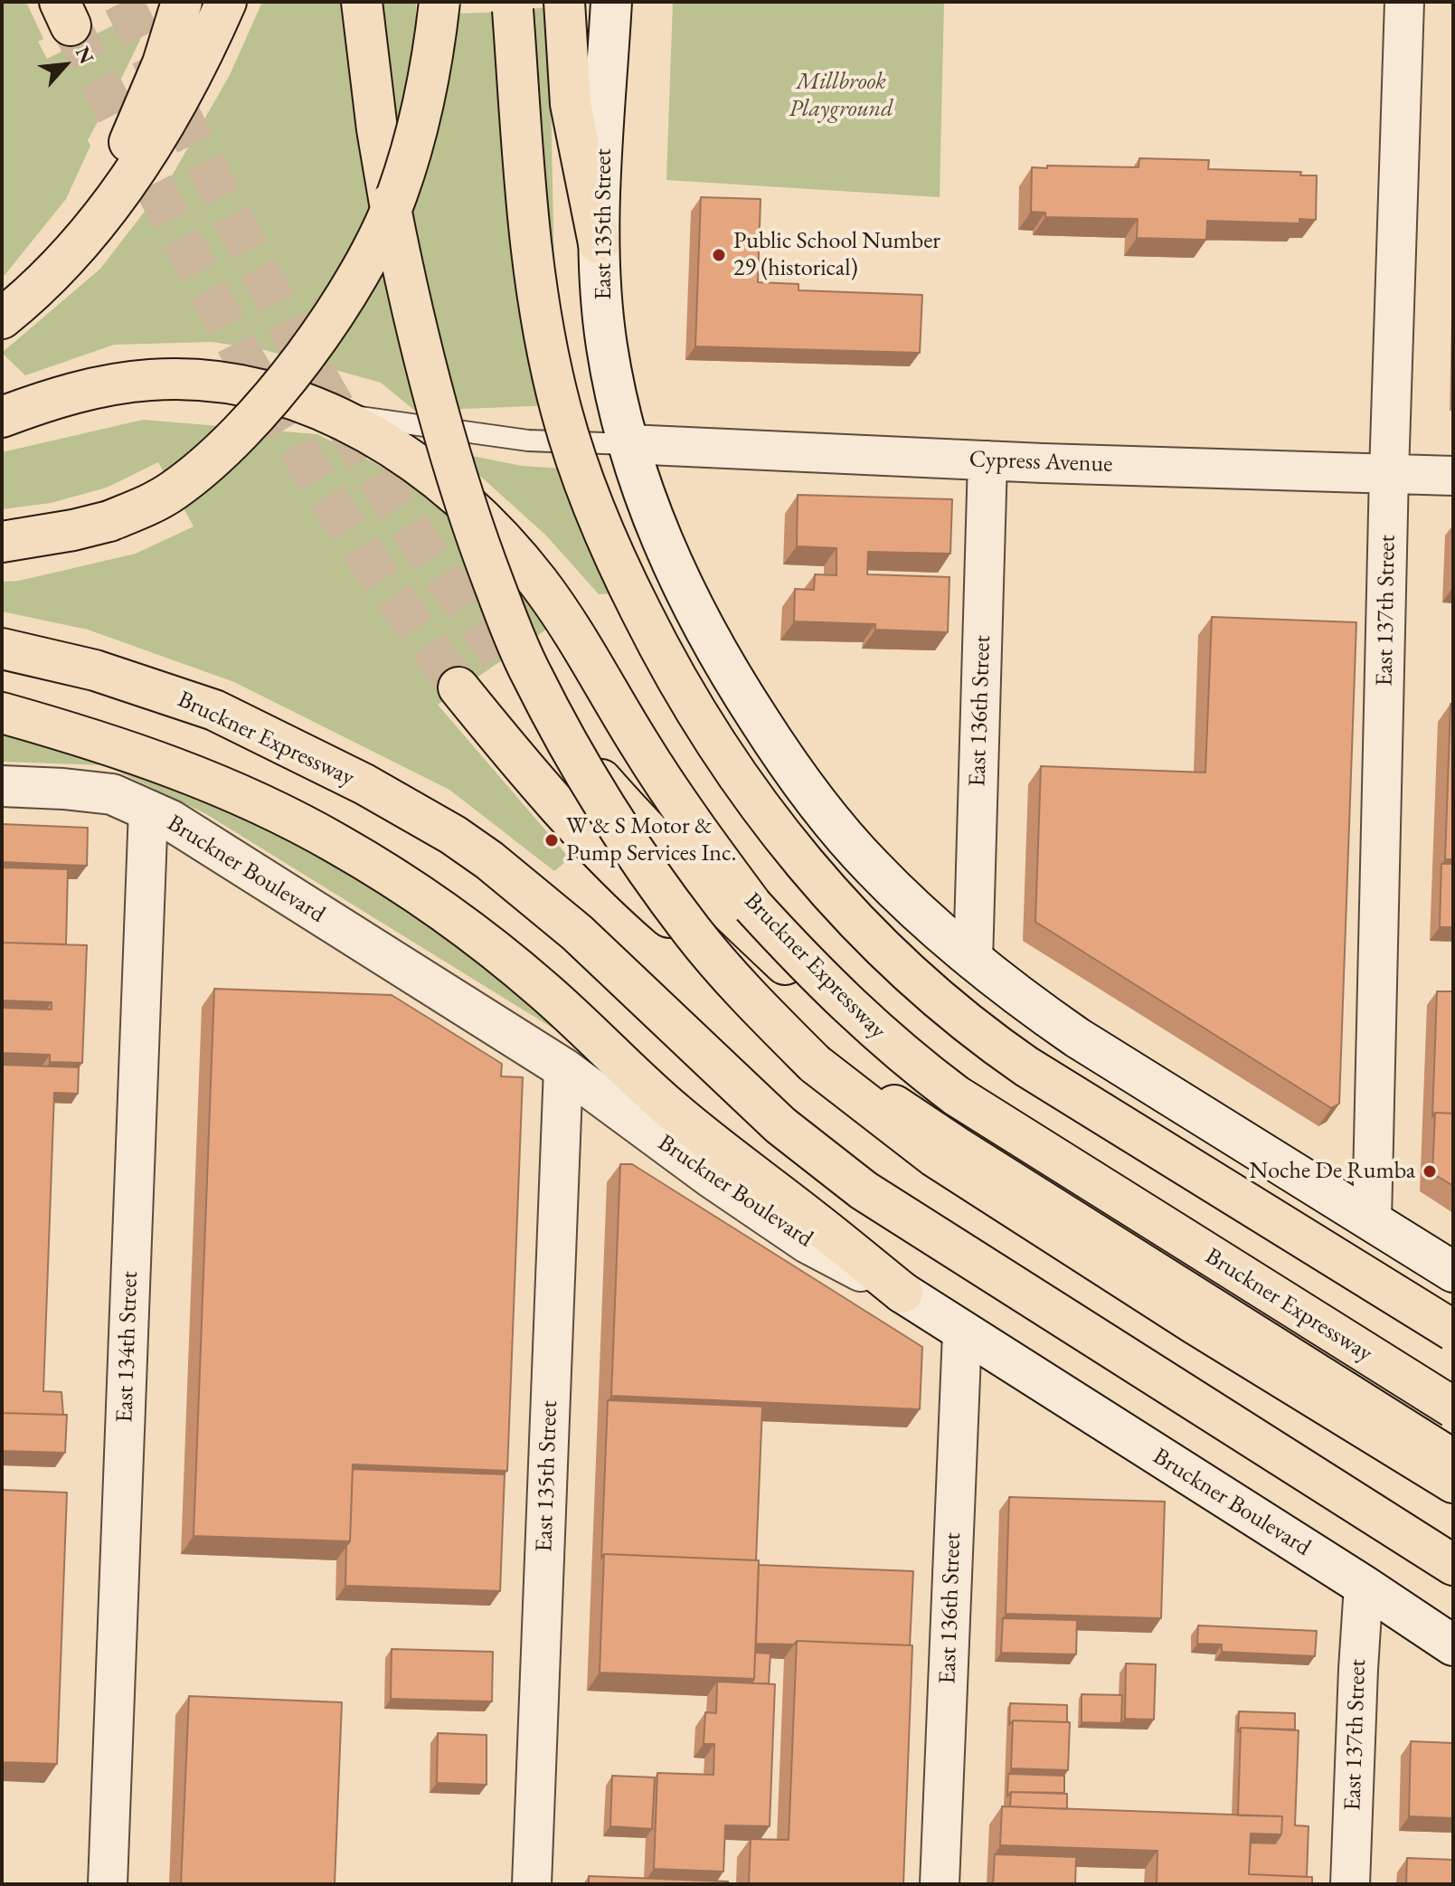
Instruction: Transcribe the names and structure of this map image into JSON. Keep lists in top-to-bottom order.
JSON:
{
  "streets": {
    "main road": ["East 135th Street", "Bruckner Expressway", "Bruckner Boulevard"],
    "street": [
      "Cypress Avenue",
      "East 137th Street",
      "East 136th Street",
      "East 134th Street"
    ]
  },
  "crossings": [
    ["East 135th Street", "Cypress Avenue"],
    ["East 135th Street", "Bruckner Boulevard"],
    ["Cypress Avenue", "East 137th Street"],
    ["Cypress Avenue", "East 136th Street"],
    ["East 137th Street", "Bruckner Boulevard"],
    ["East 136th Street", "Bruckner Boulevard"],
    ["Bruckner Boulevard", "East 134th Street"]
  ],
  "parks": ["Millbrook Playground"],
  "places": ["Public School Number 29 (historical)", "W & S Motor & Pump Services Inc.", "Noche De Rumba"],
  "north": "top right"
}
